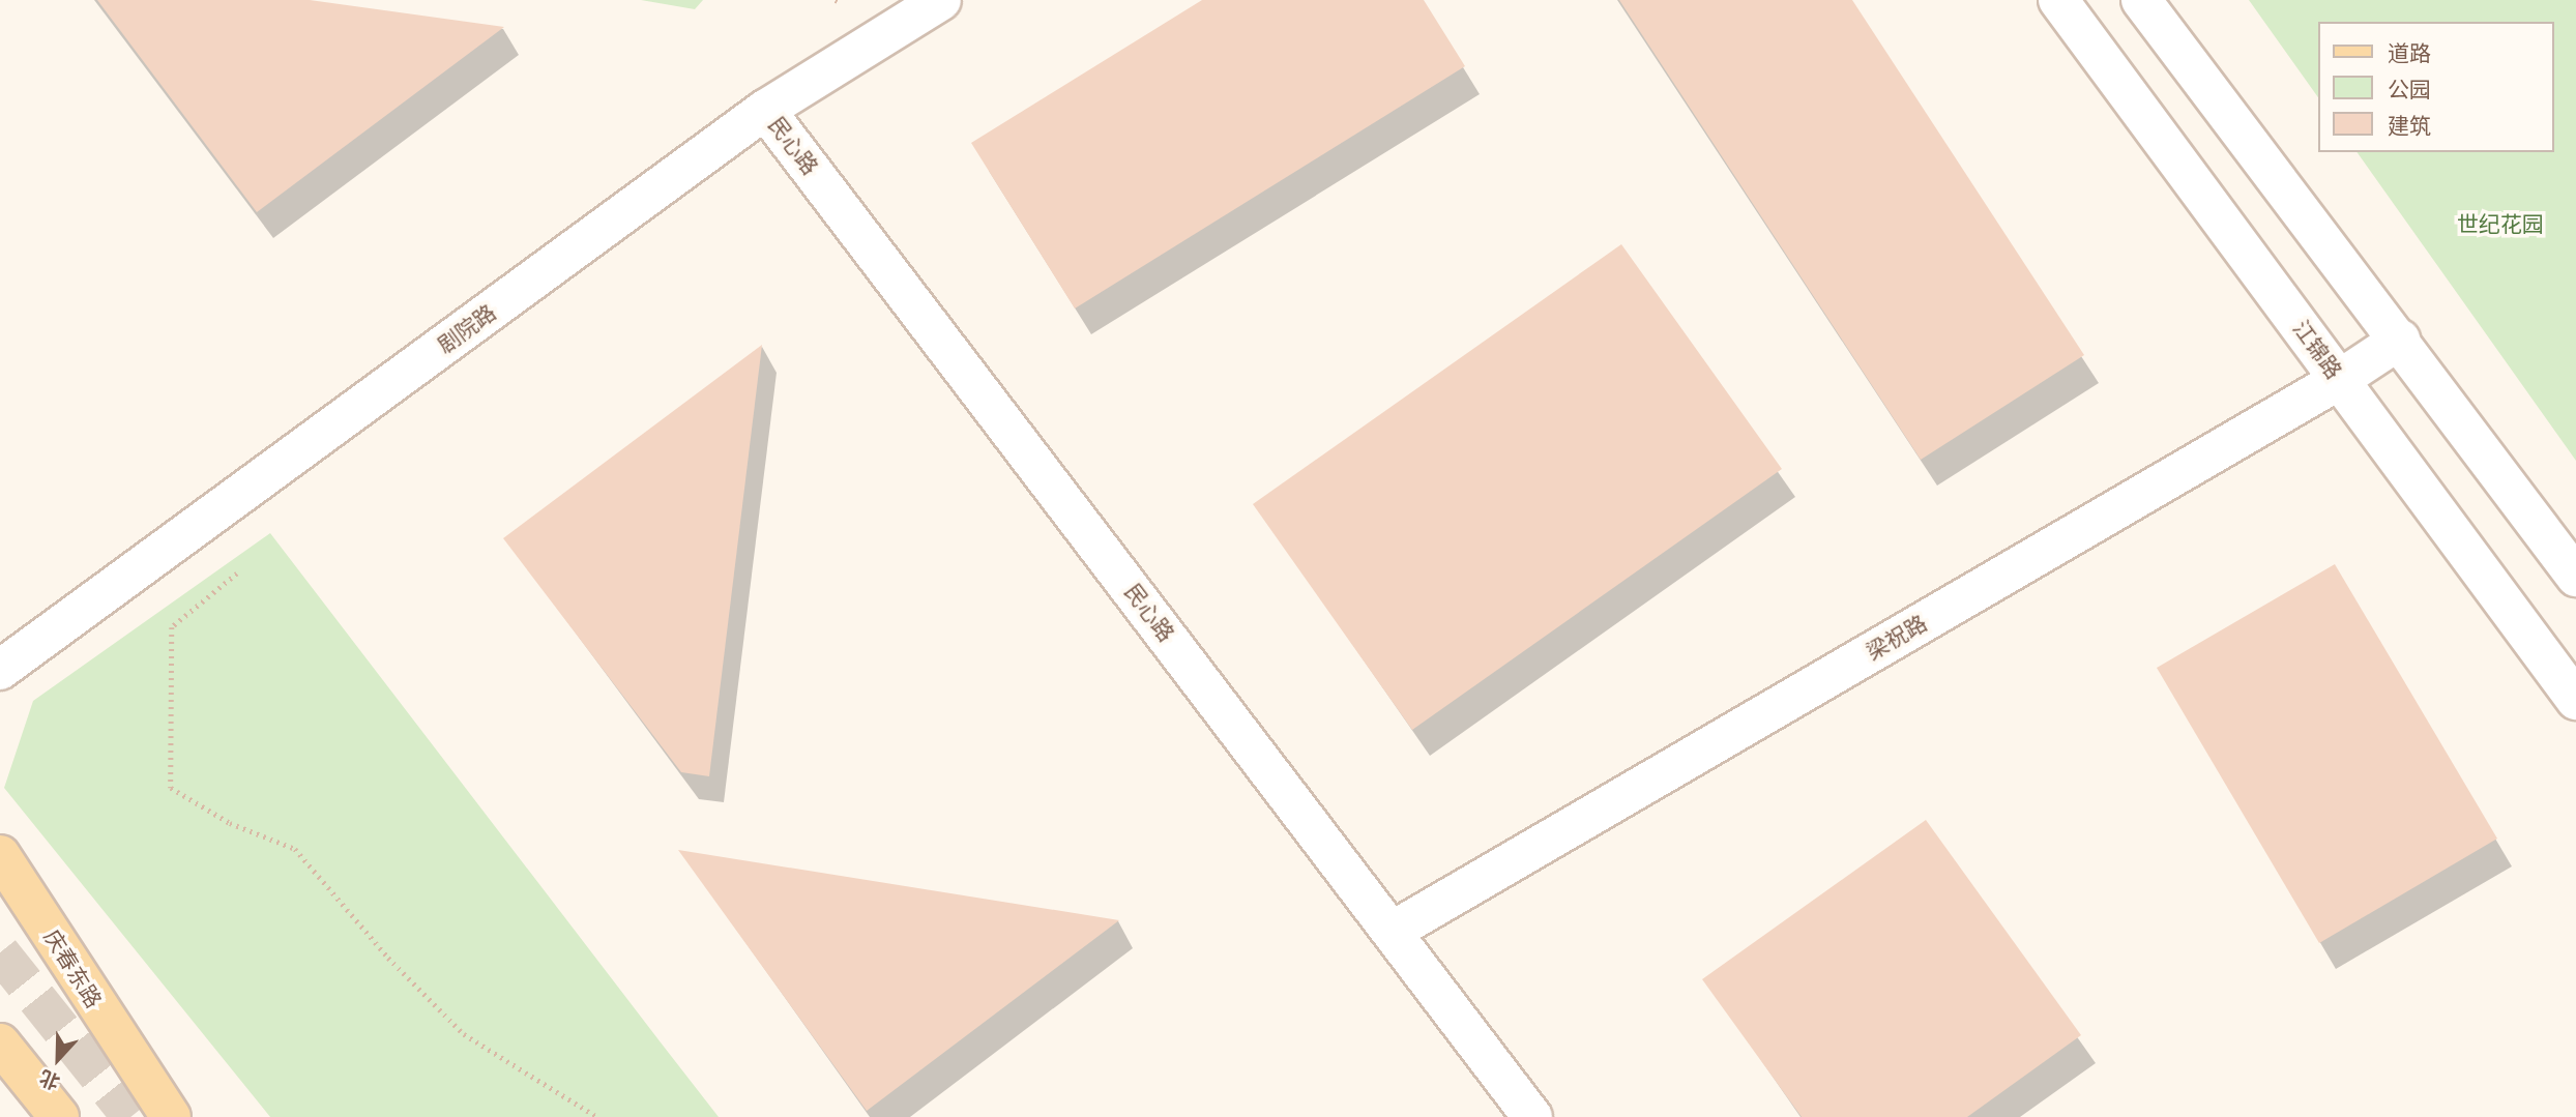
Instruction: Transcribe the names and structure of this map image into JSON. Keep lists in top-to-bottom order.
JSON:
{
  "streets": {
    "main road": ["庆春东路"],
    "street": [
      "民心路",
      "剧院路",
      "江锦路",
      "梁祝路"
    ]
  },
  "crossings": [
    ["民心路", "剧院路"],
    ["民心路", "梁祝路"],
    ["江锦路", "梁祝路"]
  ],
  "parks": ["世纪花园"],
  "legend": ["道路", "公园", "建筑"],
  "north": "bottom"
}
